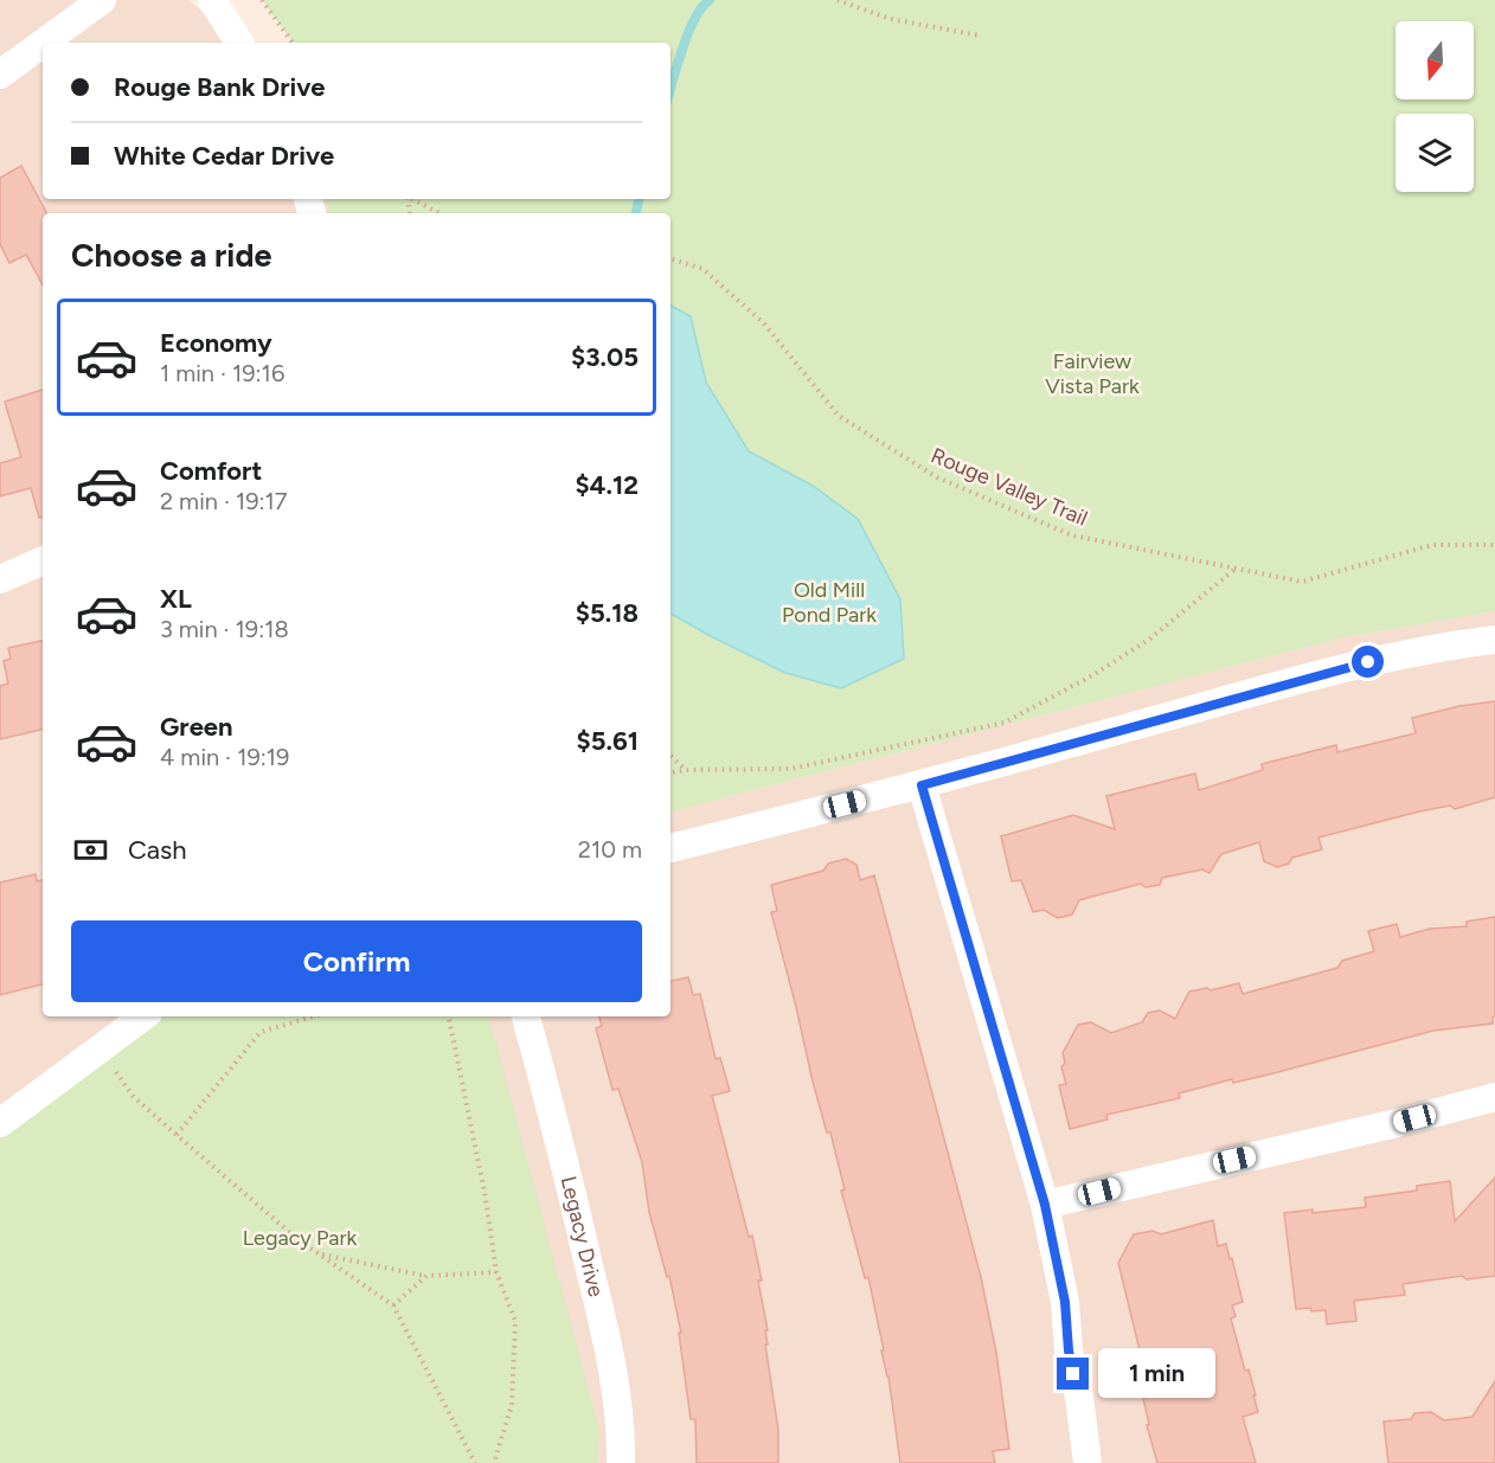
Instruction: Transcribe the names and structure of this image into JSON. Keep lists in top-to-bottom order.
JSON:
{
  "streets": {
    "street": ["Legacy Drive"],
    "path": ["Rouge Valley Trail"]
  },
  "parks": ["Fairview Vista Park", "Old Mill Pond Park", "Legacy Park"],
  "north": "bottom",
  "page": {
    "banner": ["Rouge Bank Drive", "White Cedar Drive"],
    "heading": "Choose a ride",
    "list": [
      {
        "name": "Economy",
        "note": "1 min · 19:16",
        "value": "$3.05"
      },
      {
        "name": "Comfort",
        "note": "2 min · 19:17",
        "value": "$4.12"
      },
      {
        "name": "XL",
        "note": "3 min · 19:18",
        "value": "$5.18"
      },
      {
        "name": "Green",
        "note": "4 min · 19:19",
        "value": "$5.61"
      }
    ],
    "pay": ["Cash", "210 m"],
    "buttons": "Confirm",
    "bubble": "1 min"
  }
}
